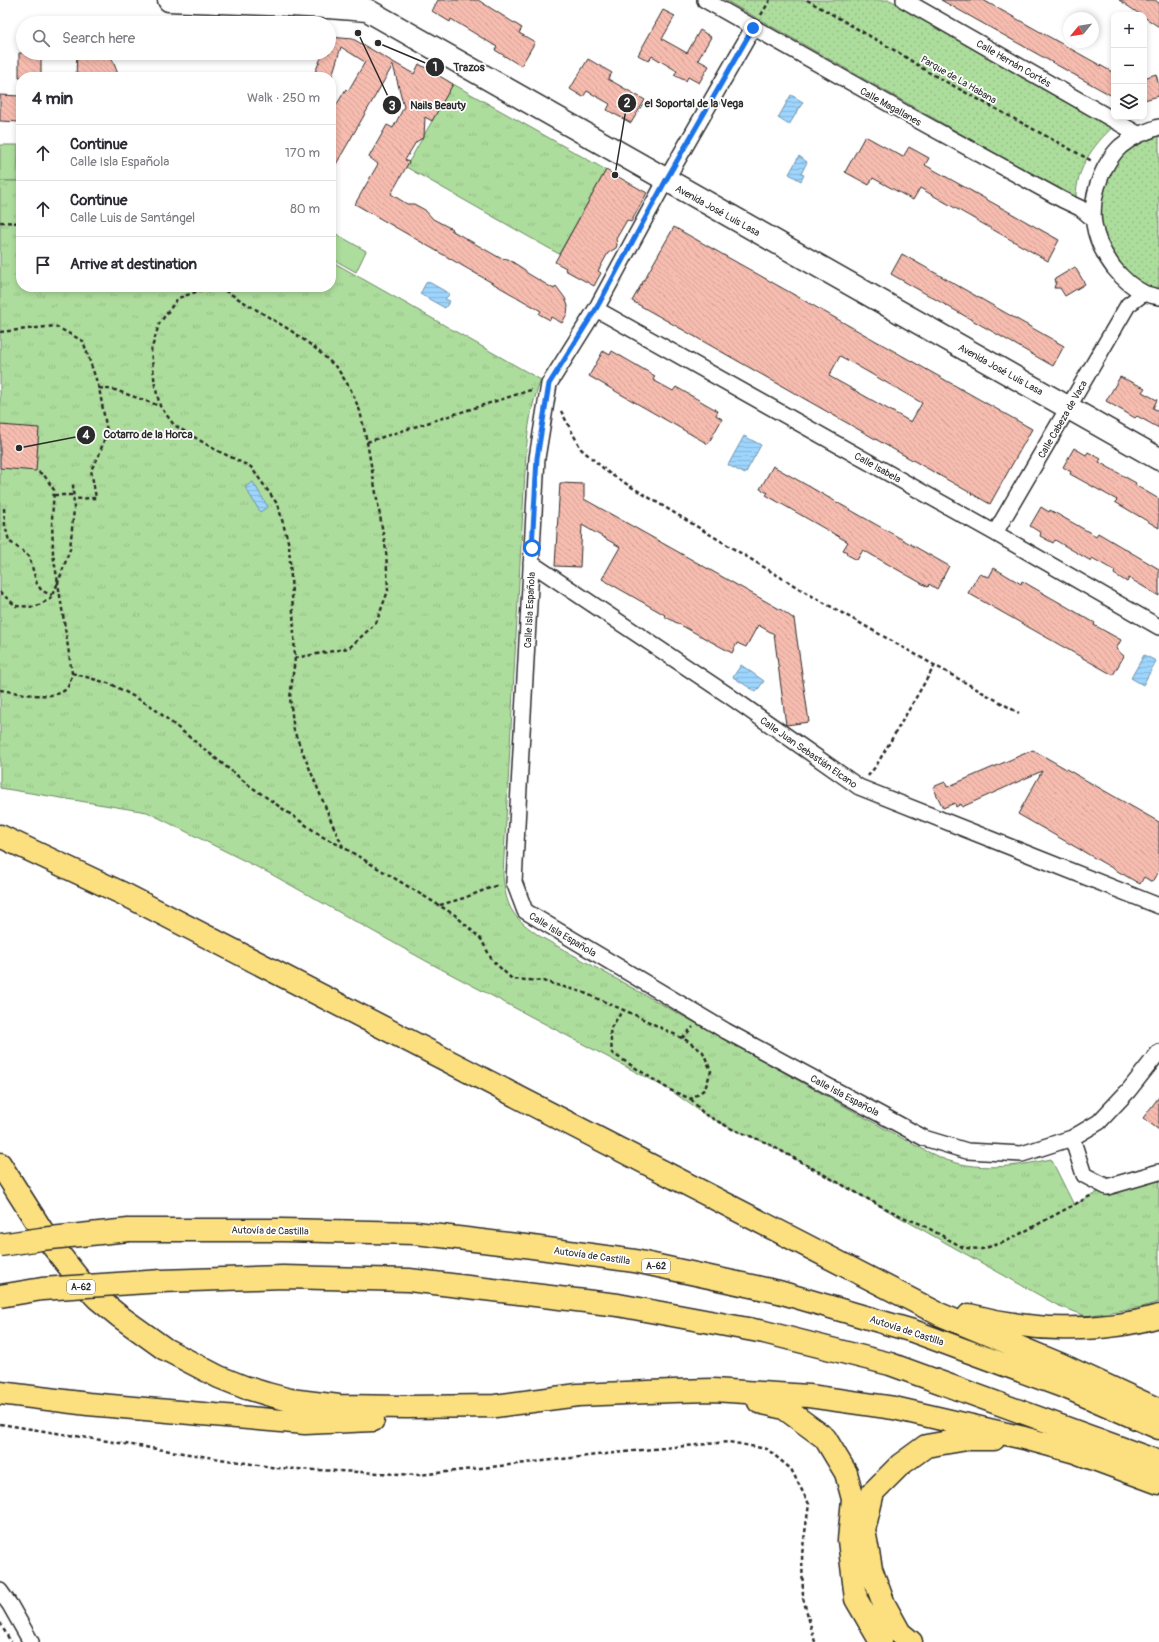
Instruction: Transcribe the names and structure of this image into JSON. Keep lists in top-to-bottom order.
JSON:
{
  "streets": {
    "highway": ["Autovía de Castilla", "A-62"],
    "street": [
      "Calle Hernán Cortés",
      "Calle Magallanes",
      "Avenida José Luis Lasa",
      "Calle Cabeza de Vaca",
      "Calle Isabela",
      "Calle Isla Española",
      "Calle Juan Sebastián Elcano"
    ],
    "path": ["Parque de La Habana"]
  },
  "crossings": [
    ["Calle Magallanes", "Calle Cabeza de Vaca"],
    ["Calle Magallanes", "Calle Isla Española"],
    ["Avenida José Luis Lasa", "Calle Cabeza de Vaca"],
    ["Avenida José Luis Lasa", "Calle Isla Española"],
    ["Calle Cabeza de Vaca", "Calle Isabela"],
    ["Calle Isabela", "Calle Isla Española"],
    ["Calle Isla Española", "Calle Juan Sebastián Elcano"]
  ],
  "places": [
    "Nails Beauty",
    "Trazos",
    "el Soportal de la Vega",
    "Cotarro de la Horca"
  ],
  "north": "bottom left",
  "page": {
    "map_buttons": ["+", "−"],
    "search": "Search here",
    "heading": ["4 min", "Walk · 250 m"],
    "list": [
      ["Continue", "Calle Isla Española", "170 m"],
      ["Continue", "Calle Luis de Santángel", "80 m"],
      "Arrive at destination"
    ]
  }
}
